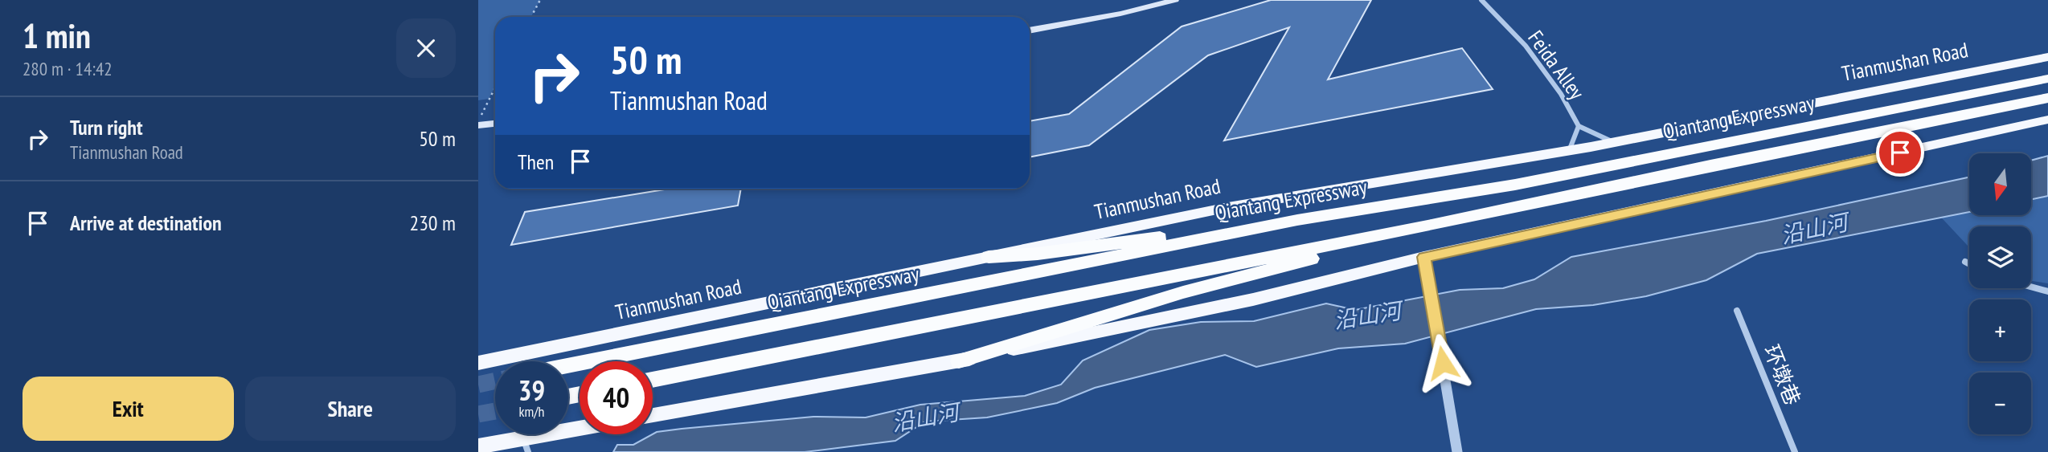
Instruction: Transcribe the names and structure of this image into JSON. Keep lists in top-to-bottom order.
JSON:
{
  "streets": {
    "highway": ["Qiantang Expressway"],
    "main road": ["Tianmushan Road"],
    "street": ["Feida Alley", "环墩巷"]
  },
  "crossings": [
    ["Tianmushan Road", "Feida Alley"]
  ],
  "water": ["沿山河"],
  "north": "bottom",
  "page": {
    "heading": ["1 min", "280 m · 14:42"],
    "turn": ["50 m", "Tianmushan Road"],
    "list": [
      {
        "name": "Turn right",
        "note": "Tianmushan Road",
        "value": "50 m"
      },
      {
        "name": "Arrive at destination",
        "value": "230 m"
      }
    ],
    "then": "Then",
    "map_buttons": ["+", "−"],
    "speed": "39 km/h",
    "limit": "40",
    "buttons": ["Exit", "Share"]
  }
}
